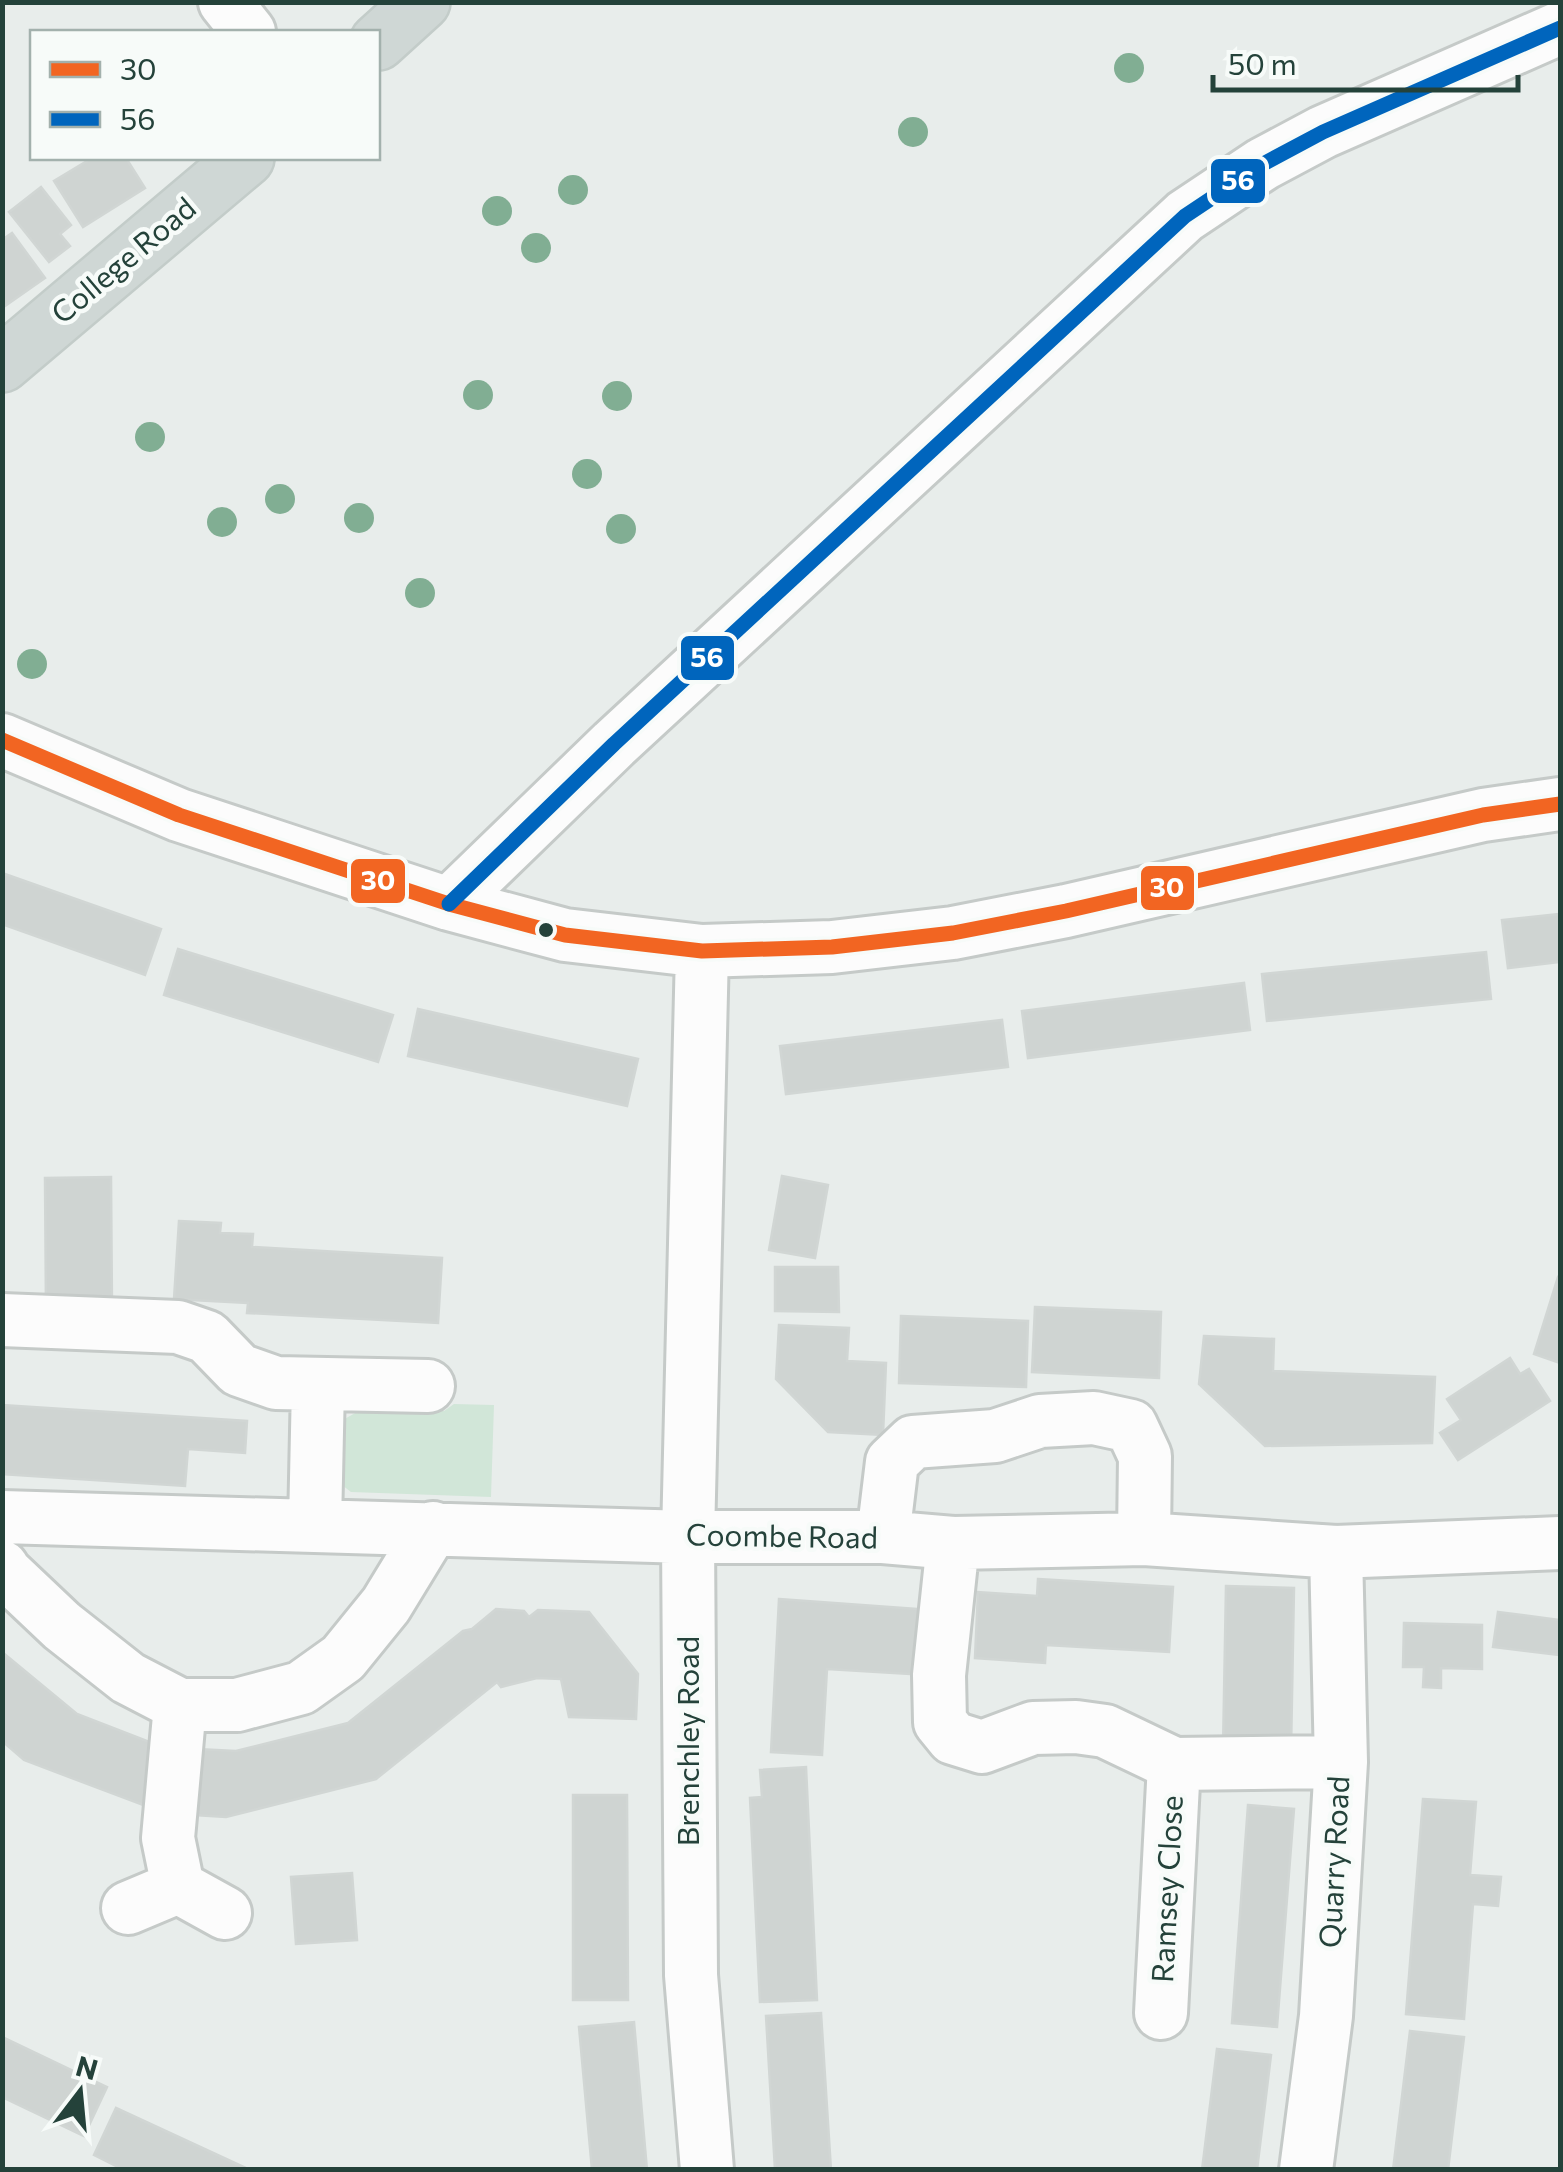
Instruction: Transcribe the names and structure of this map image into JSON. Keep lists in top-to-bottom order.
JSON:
{
  "streets": {
    "main road": ["College Road"],
    "street": [
      "Coombe Road",
      "Brenchley Road",
      "Quarry Road",
      "Ramsey Close"
    ]
  },
  "crossings": [
    ["Coombe Road", "Brenchley Road"],
    ["Coombe Road", "Quarry Road"]
  ],
  "lines": ["transit line 56", "transit line 30"],
  "legend": ["30", "56"],
  "scale_bar": "50 m",
  "north": "top"
}
